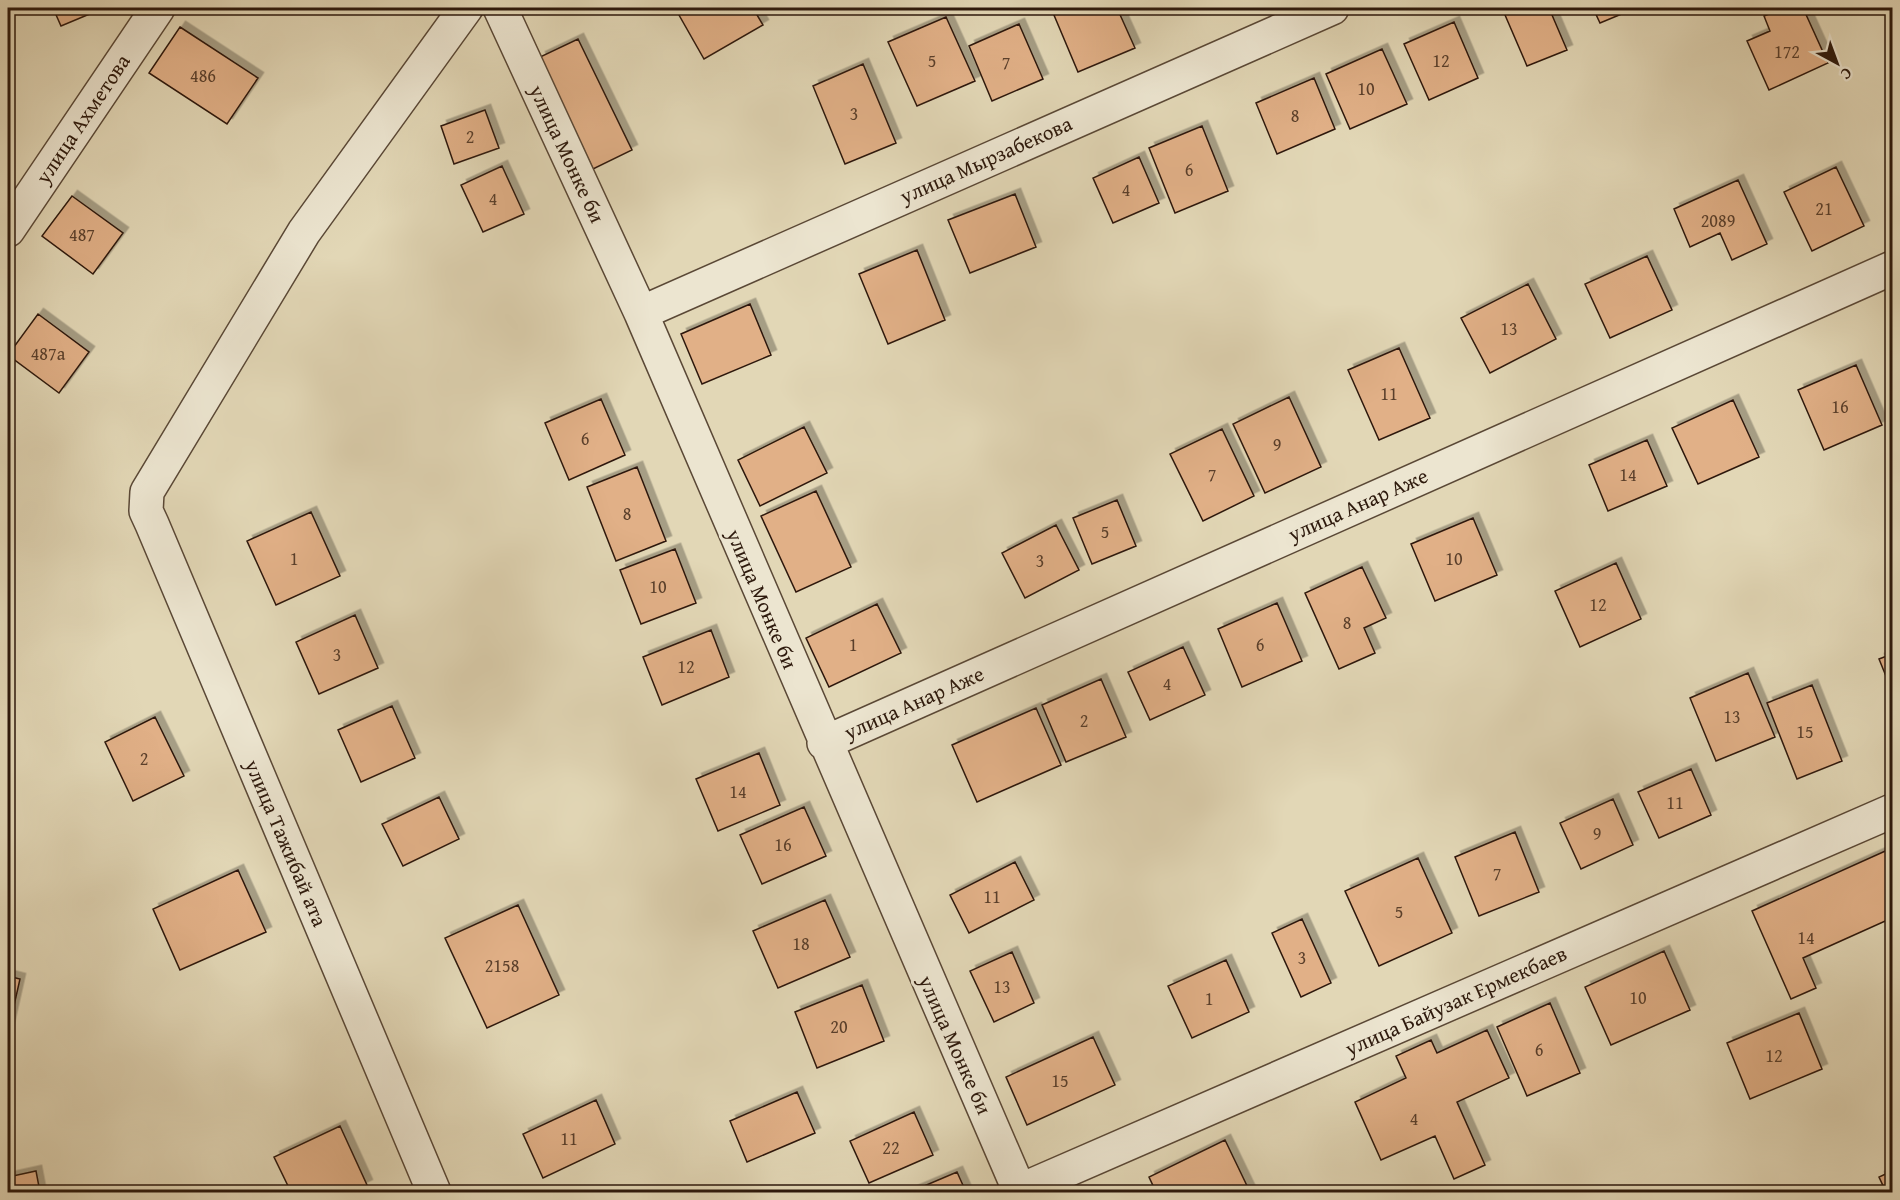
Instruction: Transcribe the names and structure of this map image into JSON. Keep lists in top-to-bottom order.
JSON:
{
  "streets": {
    "street": [
      "улица Ахметова",
      "улица Монке би",
      "улица Мырзабекова",
      "улица Анар Аже",
      "улица Тажибай ата",
      "улица Байузак Ермекбаев"
    ]
  },
  "crossings": [
    ["улица Монке би", "улица Мырзабекова"],
    ["улица Монке би", "улица Анар Аже"],
    ["улица Монке би", "улица Байузак Ермекбаев"]
  ],
  "house_numbers": [
    "172",
    "5",
    "12",
    "7",
    "486",
    "10",
    "3",
    "8",
    "2",
    "6",
    "4",
    "4",
    "21",
    "2089",
    "487",
    "13",
    "487а",
    "11",
    "16",
    "6",
    "9",
    "7",
    "14",
    "8",
    "5",
    "1",
    "10",
    "3",
    "10",
    "12",
    "8",
    "1",
    "6",
    "3",
    "12",
    "4",
    "13",
    "2",
    "15",
    "2",
    "14",
    "11",
    "9",
    "16",
    "7",
    "11",
    "5",
    "14",
    "18",
    "3",
    "2158",
    "13",
    "10",
    "1",
    "20",
    "6",
    "12",
    "15",
    "4",
    "11",
    "22"
  ],
  "north": "bottom right"
}
